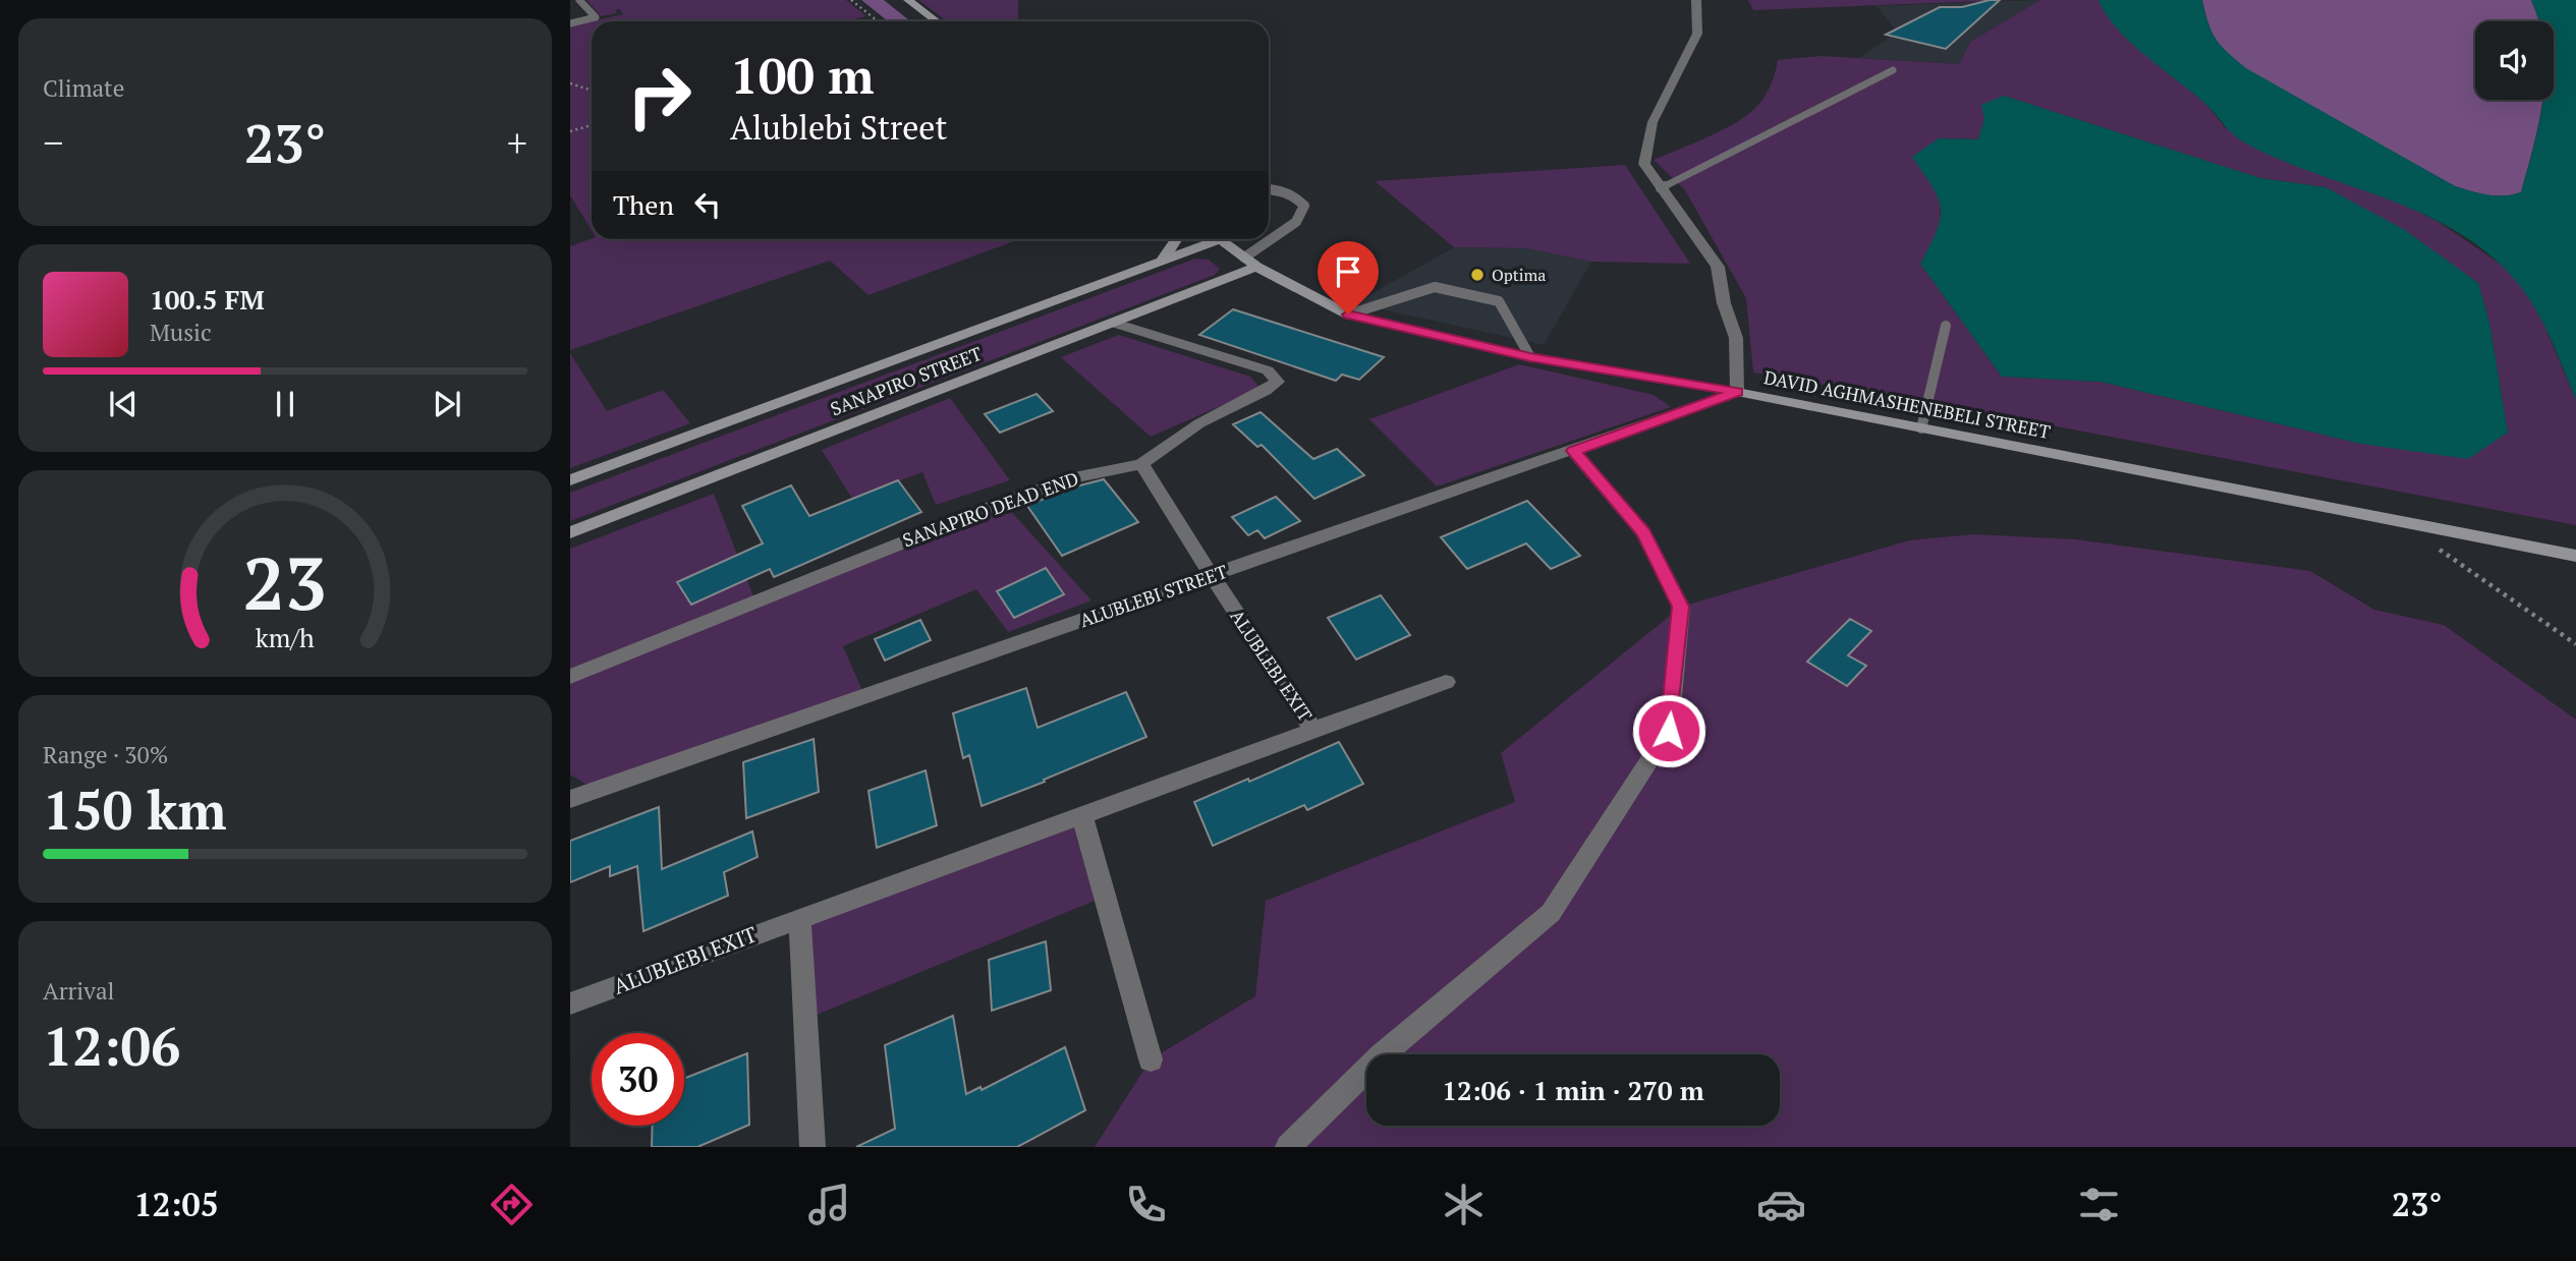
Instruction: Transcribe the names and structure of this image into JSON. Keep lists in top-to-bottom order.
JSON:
{
  "streets": {
    "main road": ["SANAPIRO STREET", "DAVID AGHMASHENEBELI STREET"],
    "street": ["SANAPIRO DEAD END", "ALUBLEBI STREET", "ALUBLEBI EXIT"]
  },
  "crossings": [
    ["SANAPIRO STREET", "DAVID AGHMASHENEBELI STREET"],
    ["SANAPIRO STREET", "SANAPIRO DEAD END"],
    ["DAVID AGHMASHENEBELI STREET", "ALUBLEBI STREET"],
    ["SANAPIRO DEAD END", "ALUBLEBI EXIT"],
    ["ALUBLEBI STREET", "ALUBLEBI EXIT"]
  ],
  "places": ["Optima"],
  "page": {
    "tile": [
      "Climate",
      ["Range · 30%", "150 km"],
      ["Arrival", "12:06"]
    ],
    "turn": ["100 m", "Alublebi Street"],
    "heat": ["−", "23°", "+"],
    "then": "Then",
    "song": ["100.5 FM", "Music"],
    "limit": "30",
    "trip": "12:06 · 1 min · 270 m",
    "tabs": ["12:05", "23°"],
    "gauge": ["23", "km/h"]
  }
}
